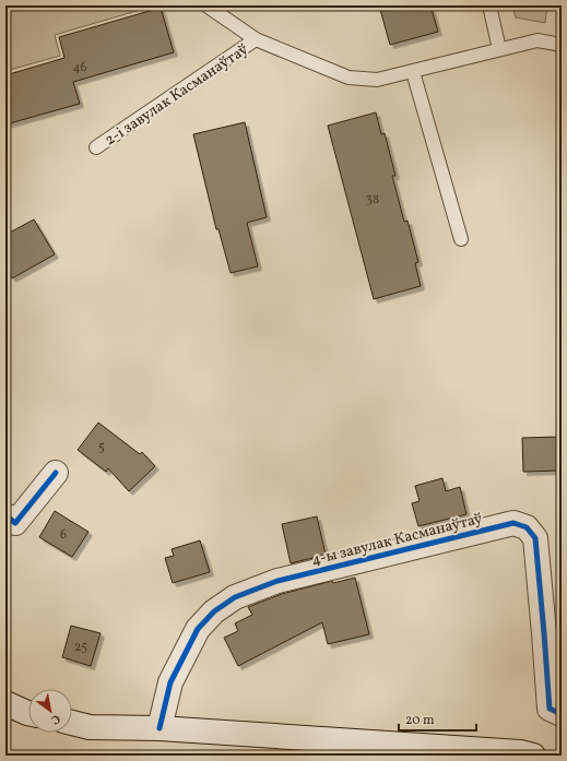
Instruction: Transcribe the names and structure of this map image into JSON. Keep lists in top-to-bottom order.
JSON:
{
  "streets": {
    "street": ["4-ы завулак Касманаўтаў"],
    "lane": ["2-і завулак Касманаўтаў"]
  },
  "house_numbers": [
    "46",
    "38",
    "5",
    "6",
    "25"
  ],
  "scale_bar": "20 m",
  "north": "bottom right"
}
